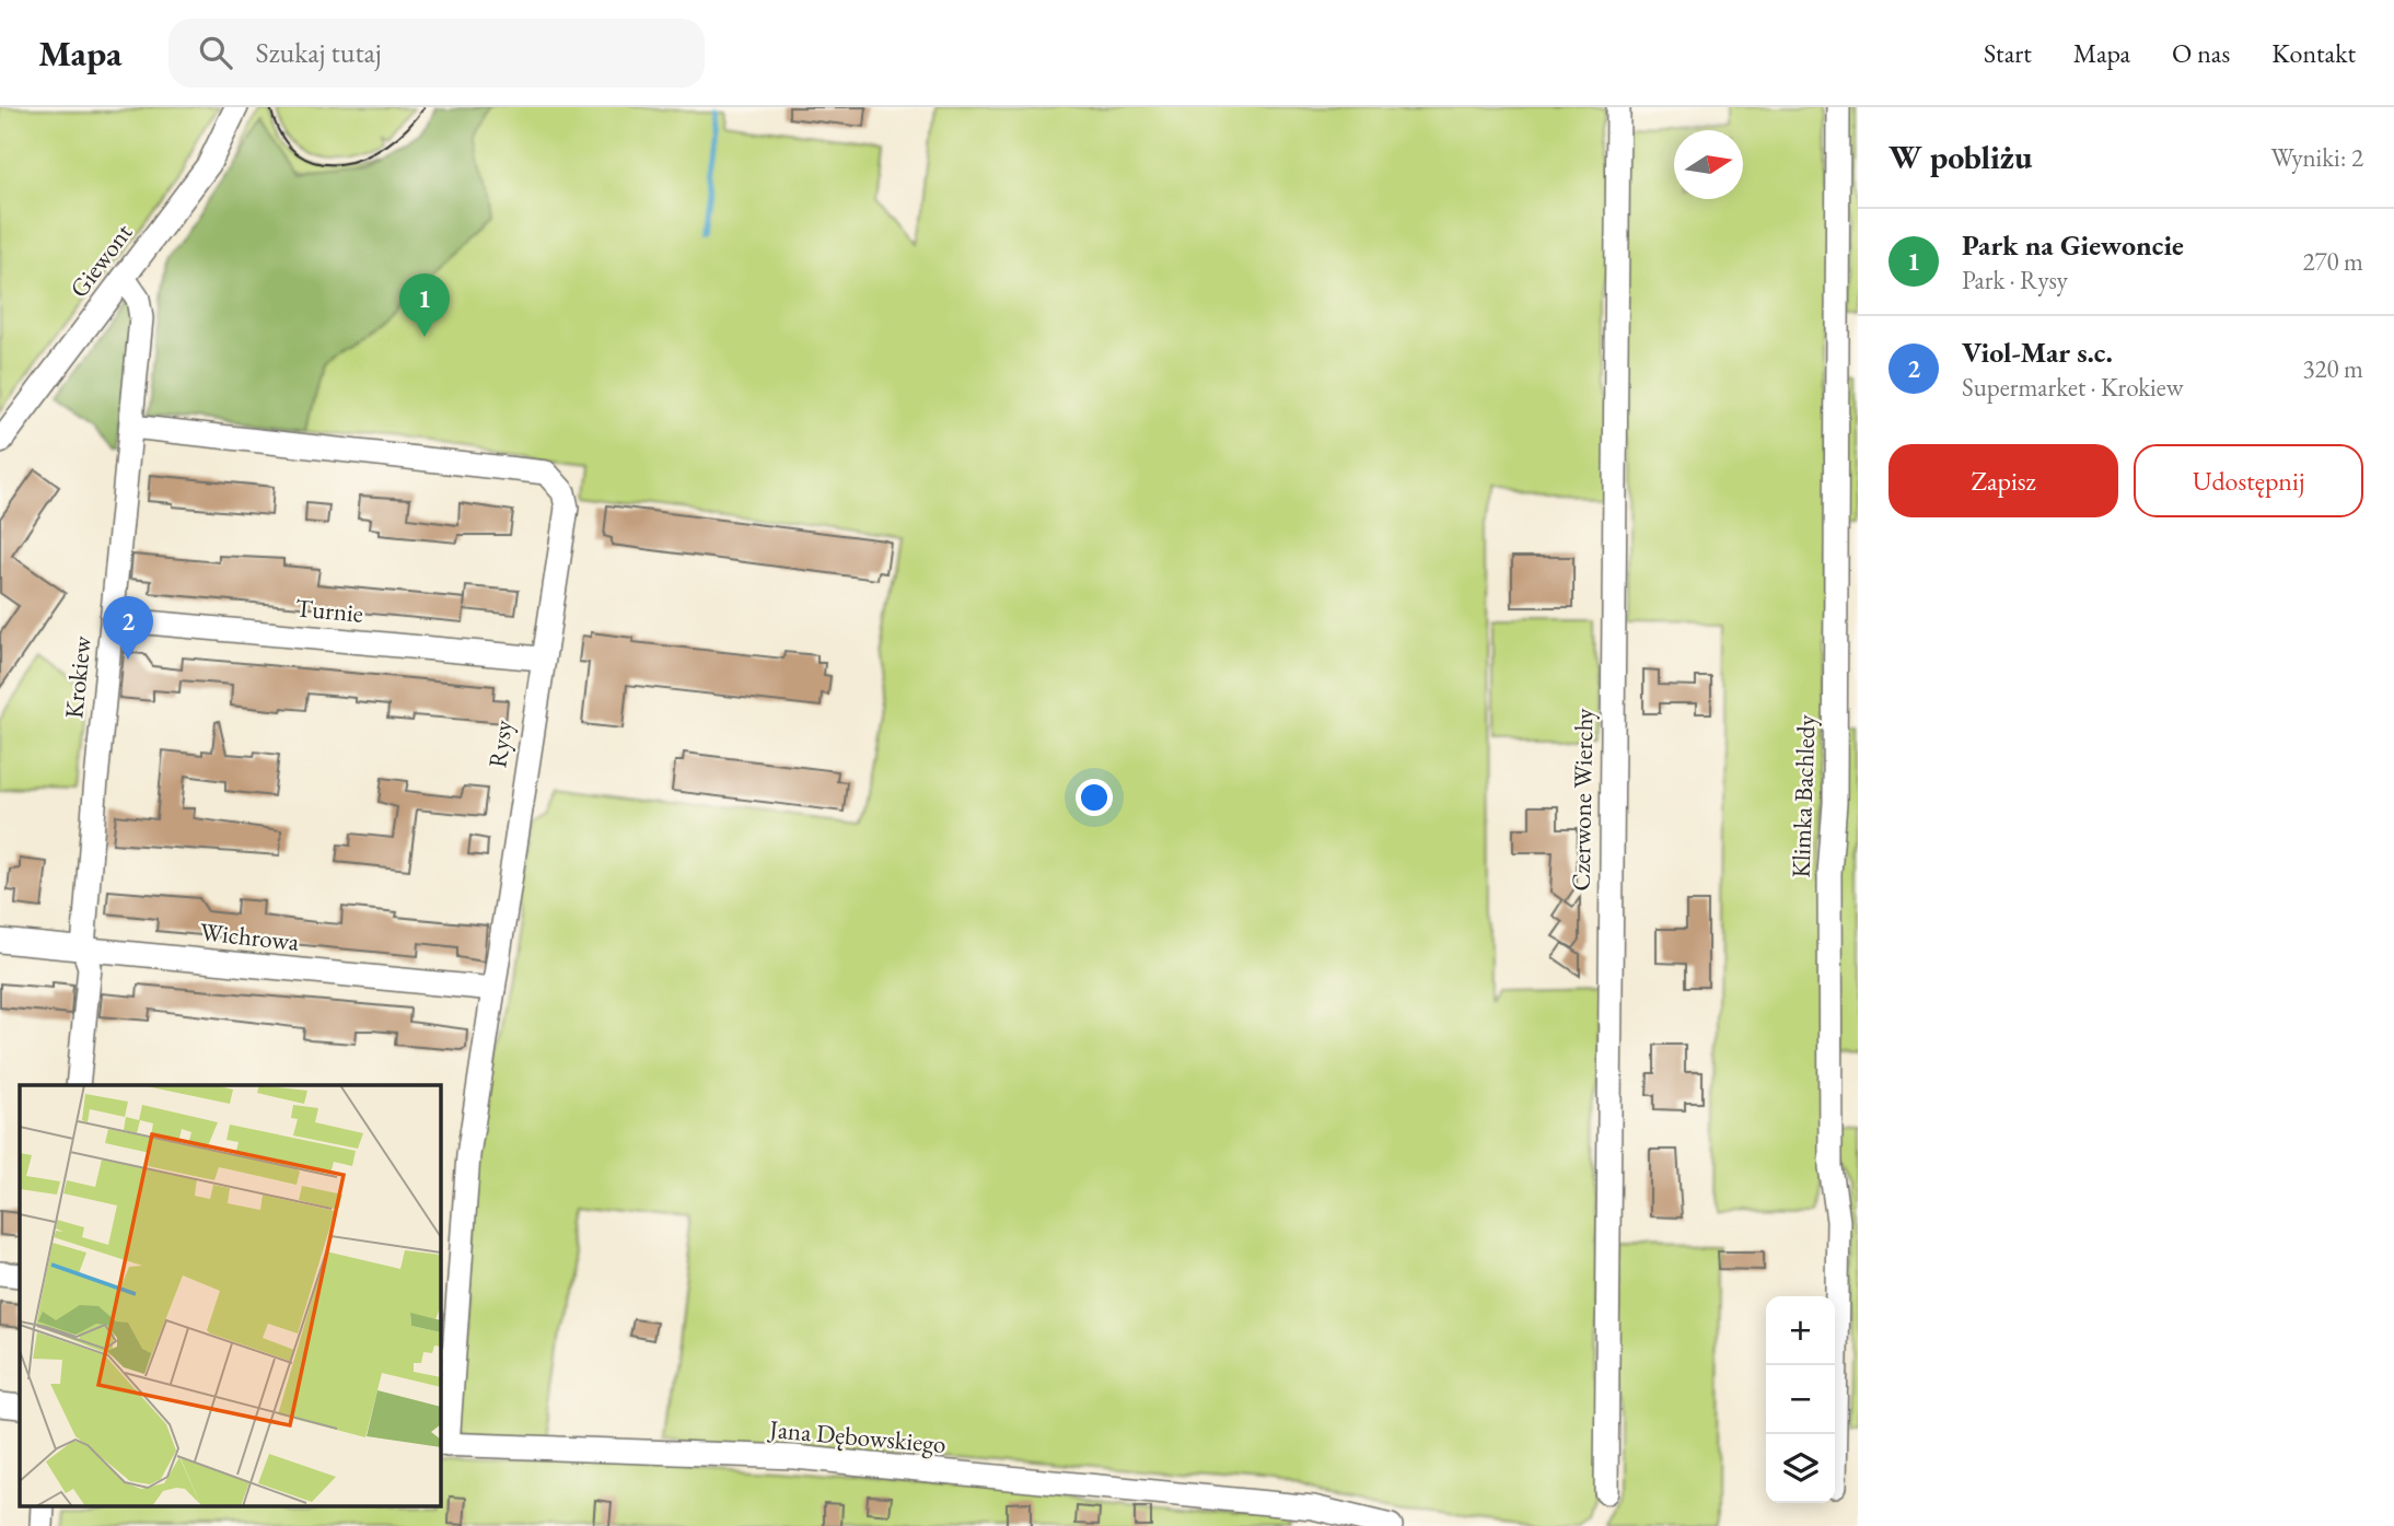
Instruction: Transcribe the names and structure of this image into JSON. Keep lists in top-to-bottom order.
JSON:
{
  "streets": {
    "street": [
      "Giewont",
      "Turnie",
      "Krokiew",
      "Rysy",
      "Klimka Bachledy",
      "Czerwone Wierchy",
      "Wichrowa",
      "Jana Dębowskiego"
    ]
  },
  "crossings": [
    ["Giewont", "Krokiew"],
    ["Turnie", "Krokiew"],
    ["Turnie", "Rysy"],
    ["Krokiew", "Rysy"],
    ["Krokiew", "Wichrowa"],
    ["Rysy", "Wichrowa"],
    ["Rysy", "Jana Dębowskiego"]
  ],
  "north": "right",
  "page": {
    "header": "Mapa",
    "search": "Szukaj tutaj",
    "nav": [
      "Start",
      "Mapa",
      "O nas",
      "Kontakt"
    ],
    "heading": ["W pobliżu", "Wyniki: 2"],
    "list": [
      {
        "mark": "1",
        "name": "Park na Giewoncie",
        "note": "Park · Rysy",
        "value": "270 m"
      },
      {
        "mark": "2",
        "name": "Viol-Mar s.c.",
        "note": "Supermarket · Krokiew",
        "value": "320 m"
      }
    ],
    "pins": ["1", "2"],
    "buttons": ["Zapisz", "Udostępnij"],
    "map_buttons": ["+", "−"]
  }
}
